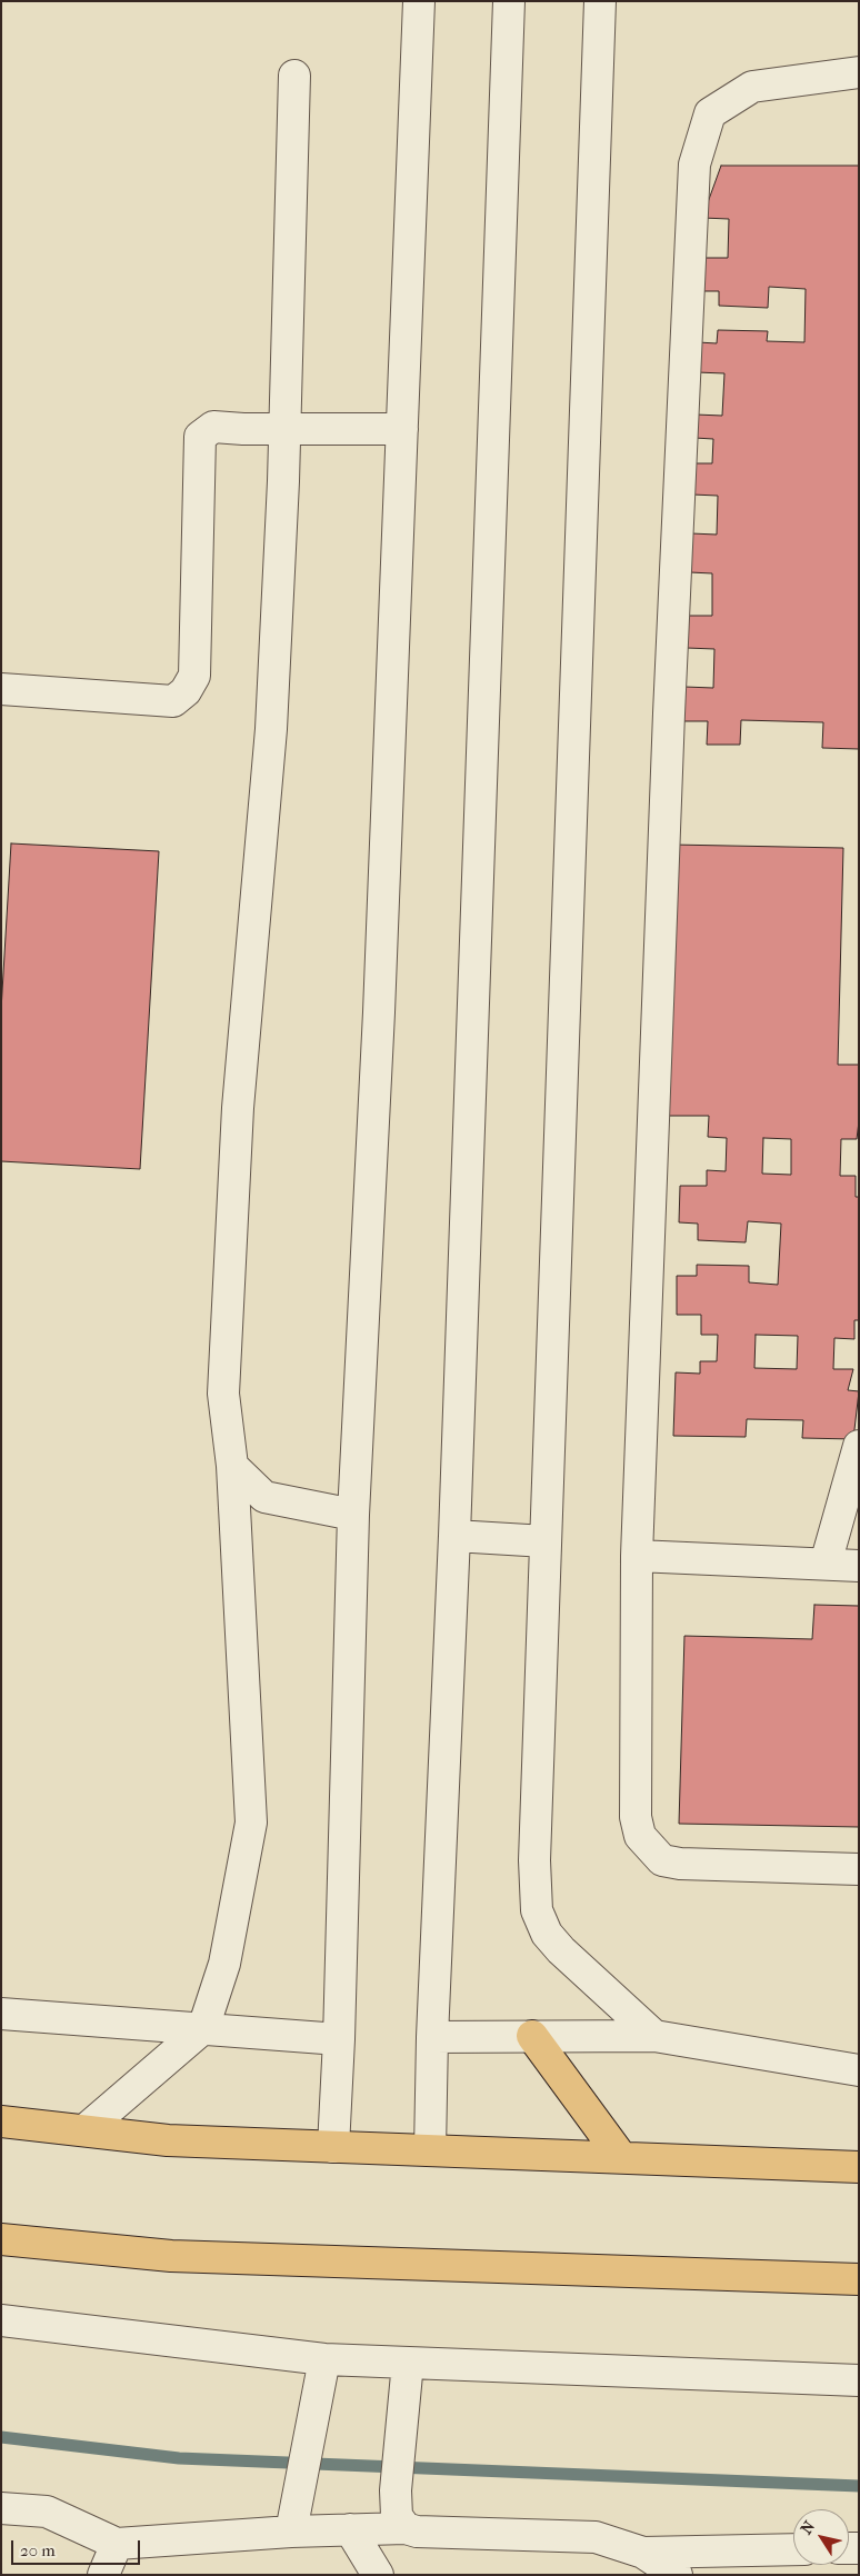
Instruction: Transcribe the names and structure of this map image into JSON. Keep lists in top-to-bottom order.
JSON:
{
  "scale_bar": "20 m",
  "north": "top left"
}
